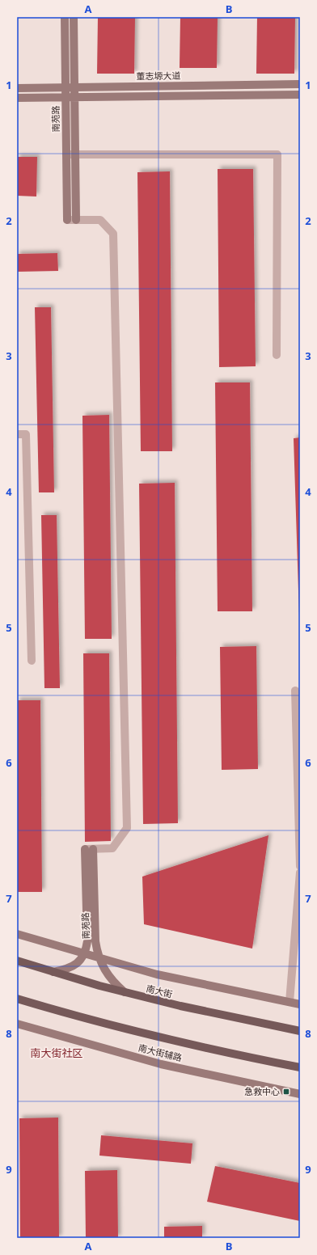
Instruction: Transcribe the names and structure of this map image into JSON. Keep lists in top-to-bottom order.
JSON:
{
  "streets": {
    "main road": ["南大街"],
    "street": ["董志塬大道", "南苑路", "南大街辅路"]
  },
  "crossings": [
    ["董志塬大道", "南苑路"],
    ["南苑路", "南大街"]
  ],
  "districts": ["南大街社区"],
  "places": {
    "transit": ["急救中心"]
  },
  "grid": {
    "columns": ["A", "B"],
    "rows": [
      "1",
      "2",
      "3",
      "4",
      "5",
      "6",
      "7",
      "8",
      "9"
    ]
  }
}
